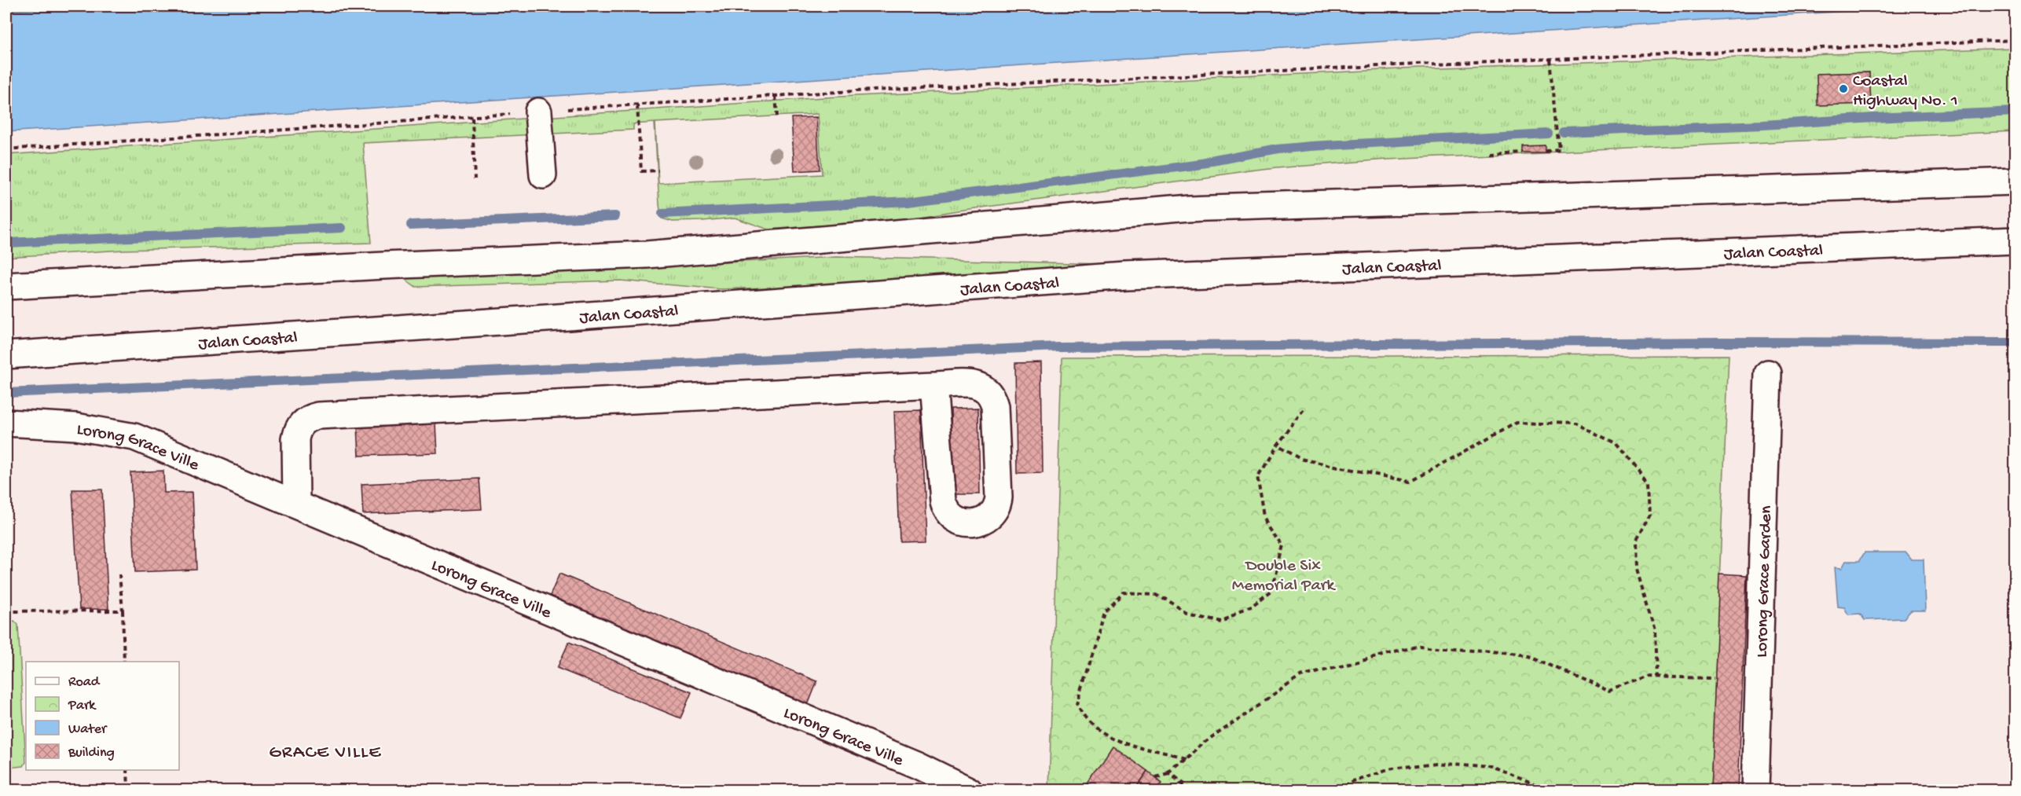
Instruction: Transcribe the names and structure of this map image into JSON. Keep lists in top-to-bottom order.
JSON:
{
  "streets": {
    "main road": ["Jalan Coastal", "Lorong Grace Ville", "Lorong Grace Garden"]
  },
  "districts": ["GRACE VILLE"],
  "parks": ["Double Six Memorial Park"],
  "places": ["Coastal Highway No. 1"],
  "legend": [
    "Road",
    "Park",
    "Water",
    "Building"
  ]
}
